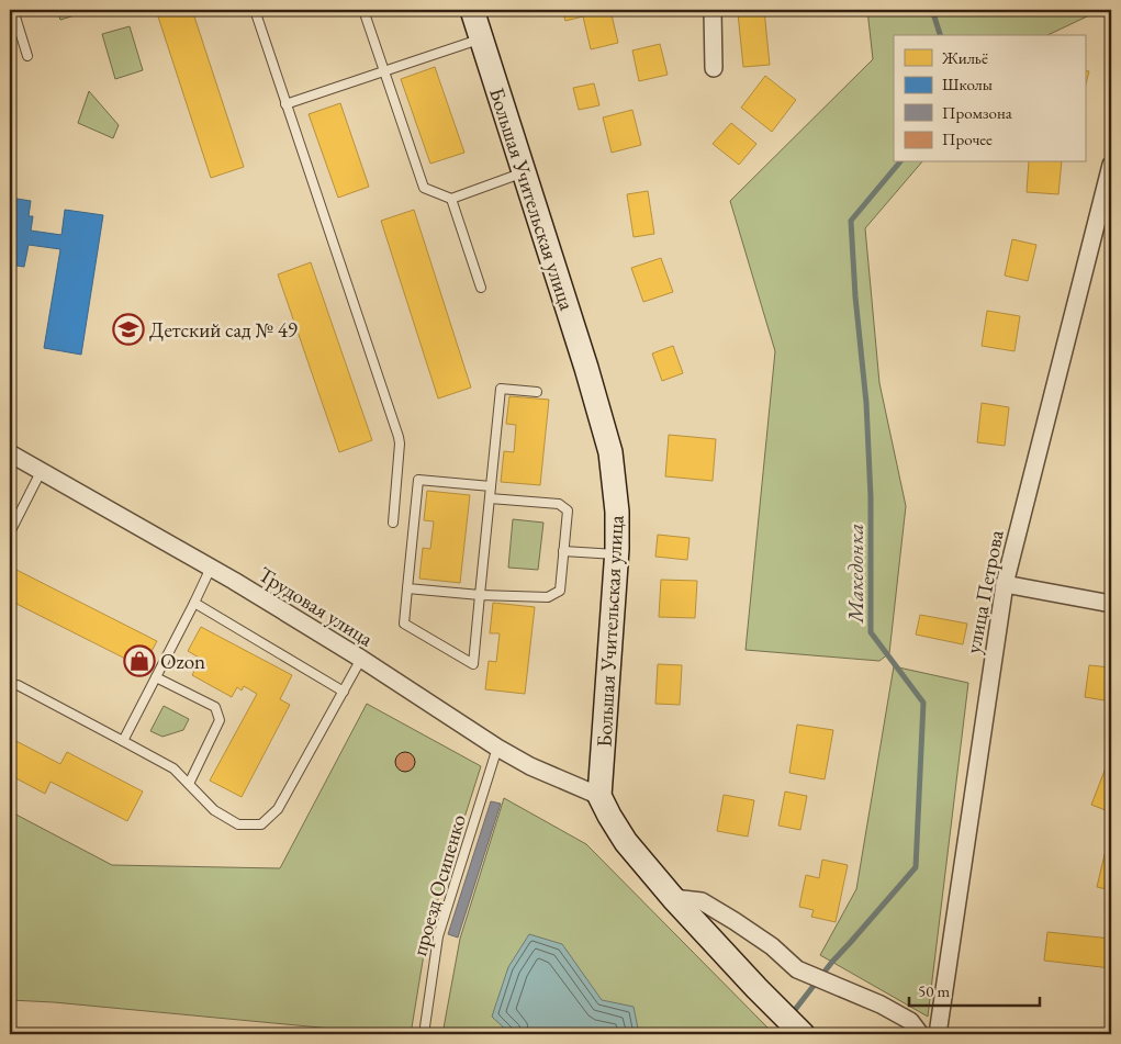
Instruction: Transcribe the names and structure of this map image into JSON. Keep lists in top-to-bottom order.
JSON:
{
  "streets": {
    "main road": ["Большая Учительская улица"],
    "street": ["улица Петрова", "Трудовая улица"],
    "lane": ["проезд Осипенко"]
  },
  "crossings": [
    ["Большая Учительская улица", "Трудовая улица"],
    ["Трудовая улица", "проезд Осипенко"]
  ],
  "water": ["Македонка"],
  "places": {
    "school or university": ["Детский сад № 49"],
    "shop": ["Ozon"]
  },
  "legend": [
    "Жильё",
    "Школы",
    "Промзона",
    "Прочее"
  ],
  "scale_bar": "50 m"
}
